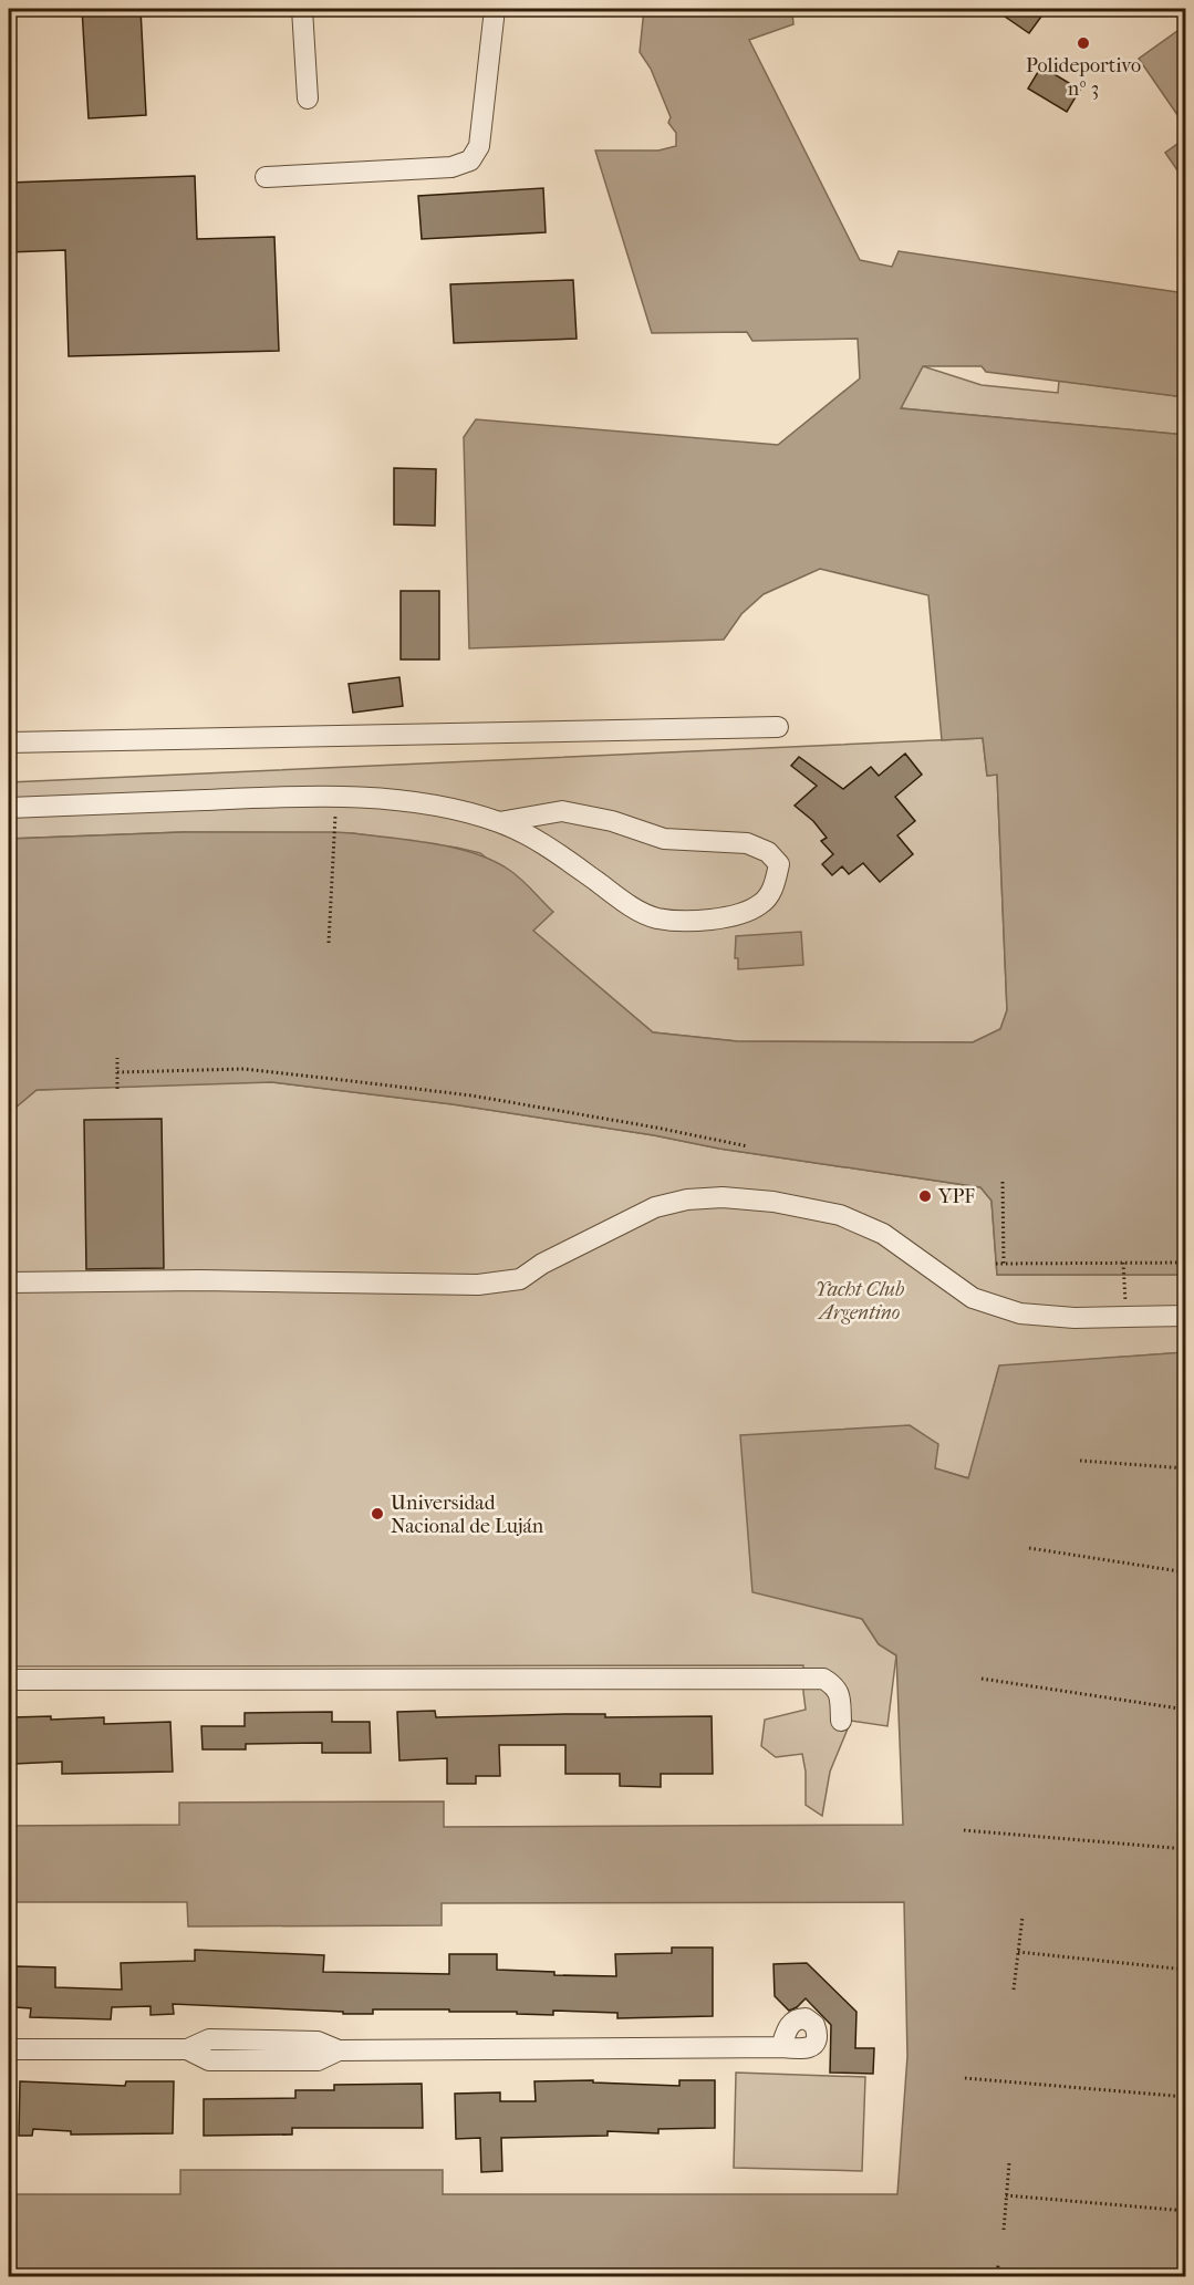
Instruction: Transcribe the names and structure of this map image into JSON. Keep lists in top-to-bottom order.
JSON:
{
  "parks": ["Yacht Club Argentino"],
  "places": ["Polideportivo nº 3", "YPF", "Universidad Nacional de Luján"]
}
